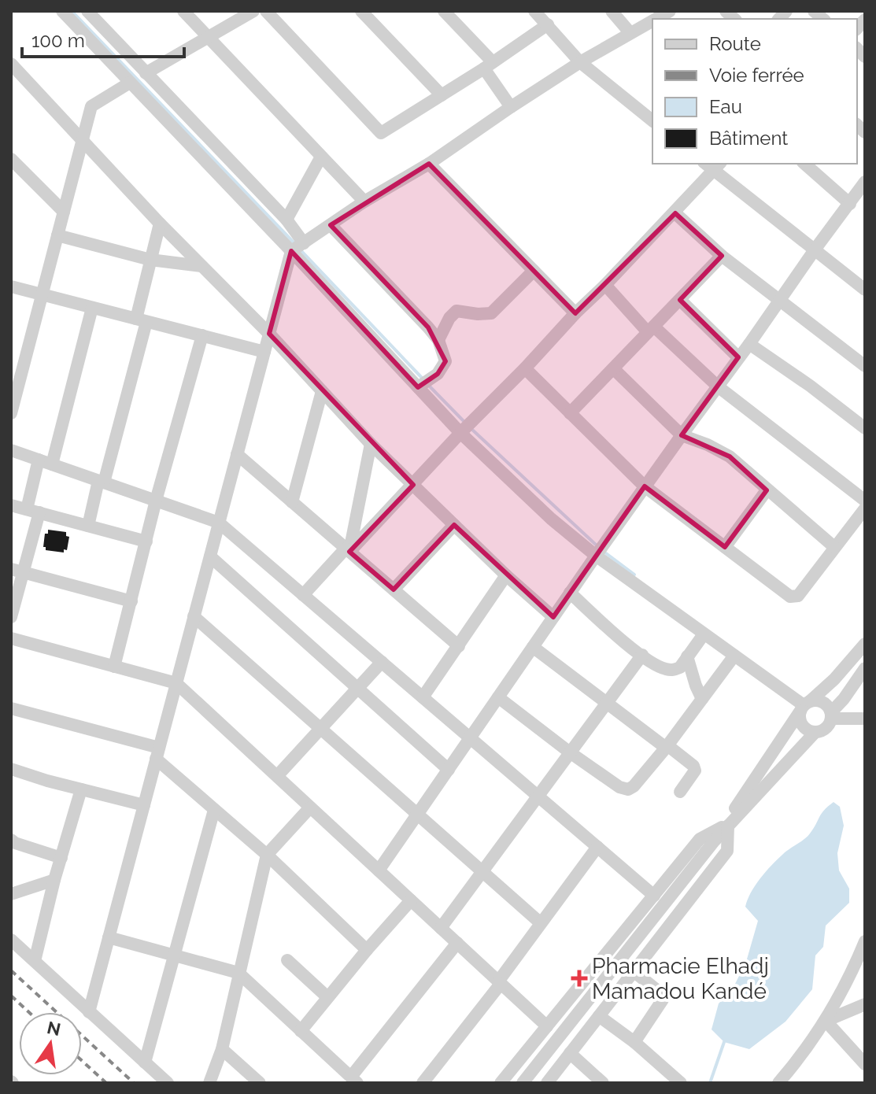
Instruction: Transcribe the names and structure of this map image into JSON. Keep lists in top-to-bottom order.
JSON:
{
  "places": {
    "health": ["Pharmacie Elhadj Mamadou Kandé"]
  },
  "legend": [
    "Route",
    "Voie ferrée",
    "Eau",
    "Bâtiment"
  ],
  "scale_bar": "100 m",
  "north": "top"
}
